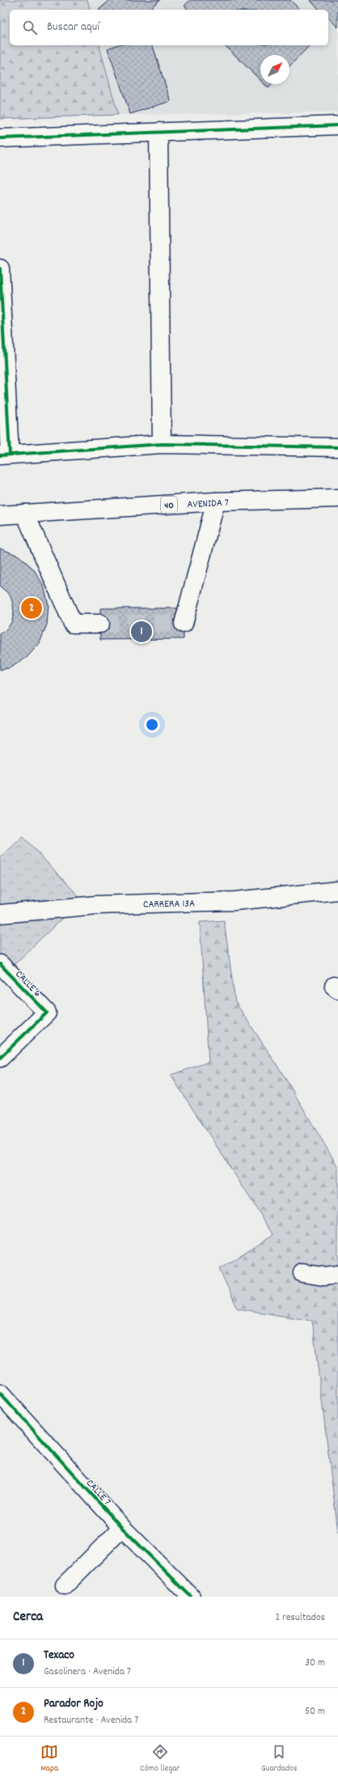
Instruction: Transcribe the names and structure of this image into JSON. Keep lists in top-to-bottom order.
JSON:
{
  "streets": {
    "street": [
      "AVENIDA 7",
      "40",
      "CARRERA 13A",
      "CALLE 6",
      "CALLE 7"
    ]
  },
  "north": "top right",
  "page": {
    "search": "Buscar aquí",
    "pins": ["2", "1"],
    "heading": ["Cerca", "2 resultados"],
    "list": [
      {
        "mark": "1",
        "name": "Texaco",
        "note": "Gasolinera · Avenida 7",
        "value": "30 m"
      },
      {
        "mark": "2",
        "name": "Parador Rojo",
        "note": "Restaurante · Avenida 7",
        "value": "50 m"
      }
    ],
    "nav": ["Mapa", "Cómo llegar", "Guardados"]
  }
}
